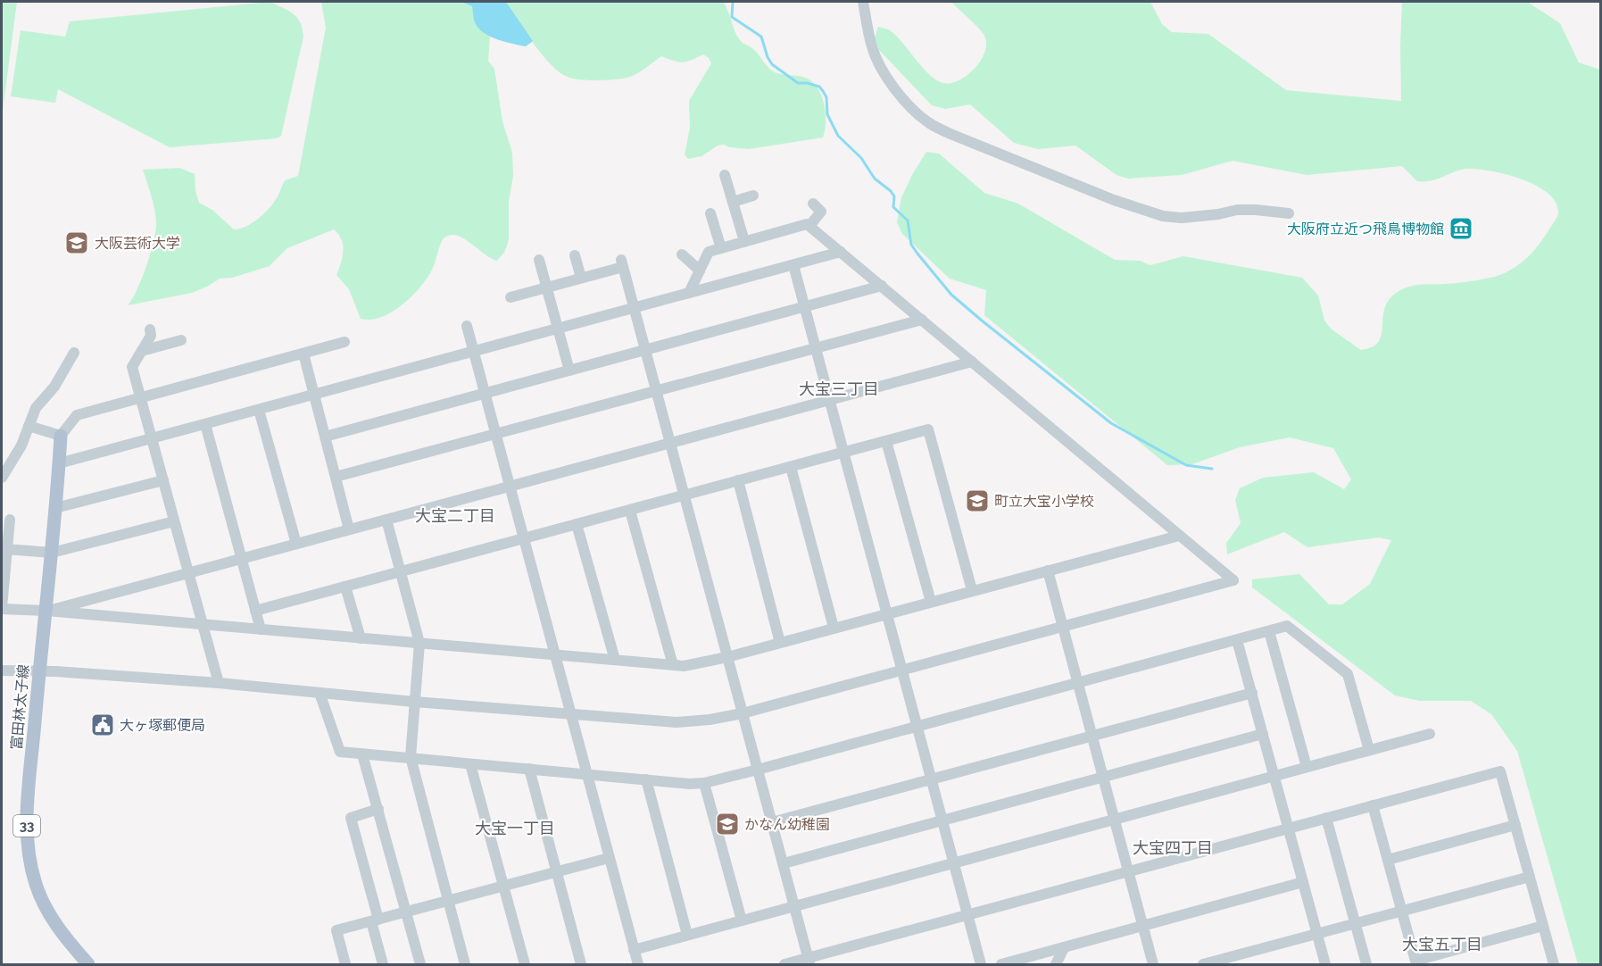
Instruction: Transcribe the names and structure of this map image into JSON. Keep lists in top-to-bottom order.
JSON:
{
  "streets": {
    "main road": ["富田林太子線", "33"]
  },
  "districts": [
    "大宝三丁目",
    "大宝二丁目",
    "大宝一丁目",
    "大宝四丁目",
    "大宝五丁目"
  ],
  "places": {
    "museum": ["大阪府立近つ飛鳥博物館"],
    "school or university": ["大阪芸術大学", "町立大宝小学校", "かなん幼稚園"],
    "public building": ["大ヶ塚郵便局"]
  }
}
